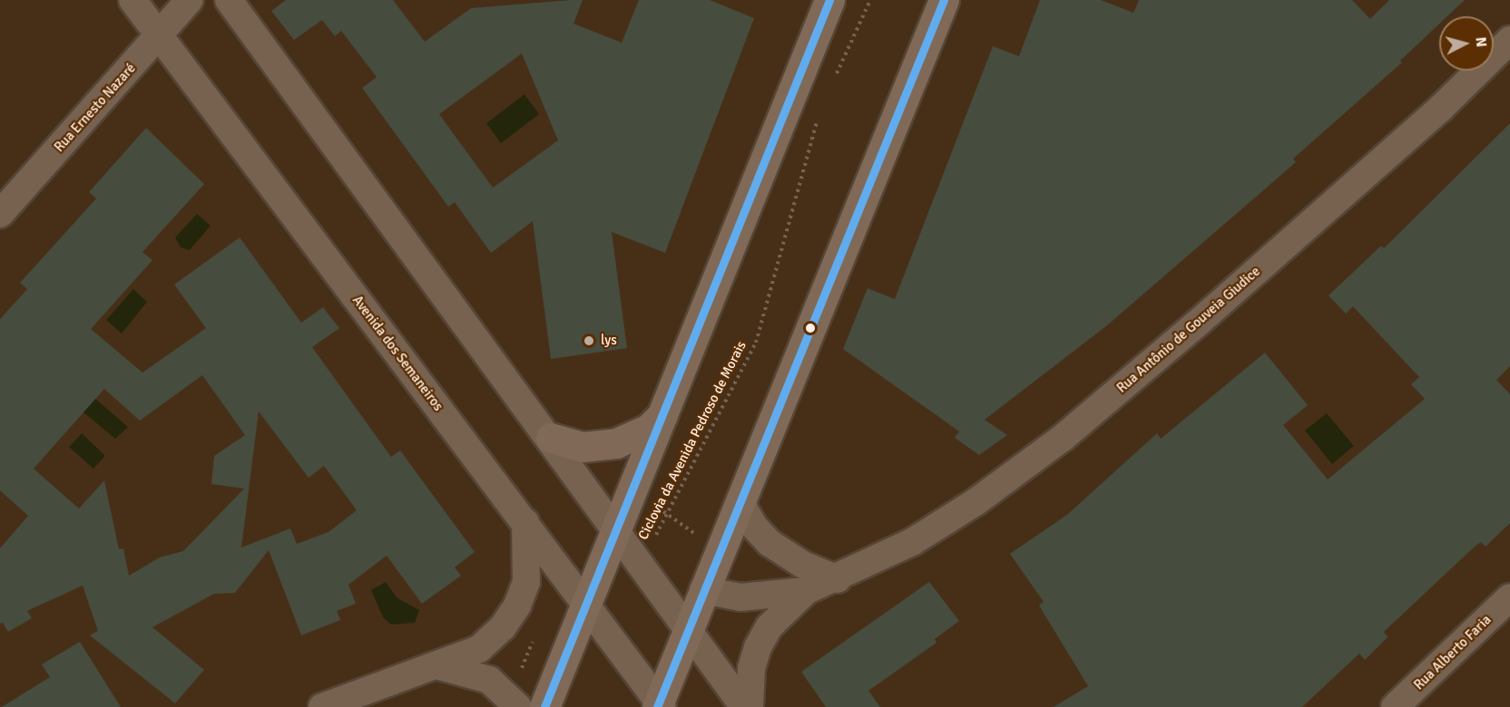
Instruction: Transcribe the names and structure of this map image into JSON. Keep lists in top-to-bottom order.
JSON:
{
  "streets": {
    "street": [
      "Rua Ernesto Nazaré",
      "Rua Antônio de Gouveia Giudice",
      "Avenida dos Semaneiros",
      "Rua Alberto Faria"
    ],
    "path": ["Ciclovia da Avenida Pedroso de Morais"]
  },
  "crossings": [
    ["Rua Ernesto Nazaré", "Avenida dos Semaneiros"]
  ],
  "places": ["lys"],
  "north": "right"
}
